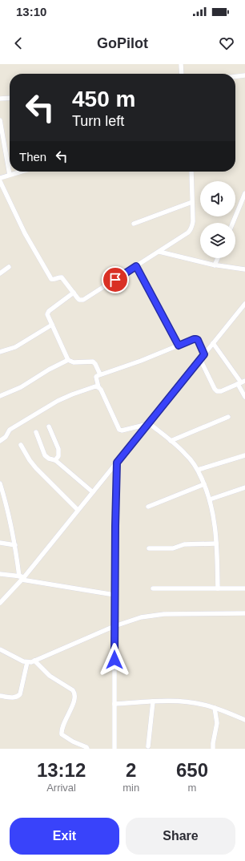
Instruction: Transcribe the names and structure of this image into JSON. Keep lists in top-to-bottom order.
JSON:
{
  "page": {
    "status": "13:10",
    "header": "GoPilot",
    "turn": ["450 m", "Turn left"],
    "then": "Then",
    "eta": [
      "13:12",
      "Arrival",
      "2",
      "min",
      "650",
      "m"
    ],
    "buttons": ["Exit", "Share"]
  }
}
